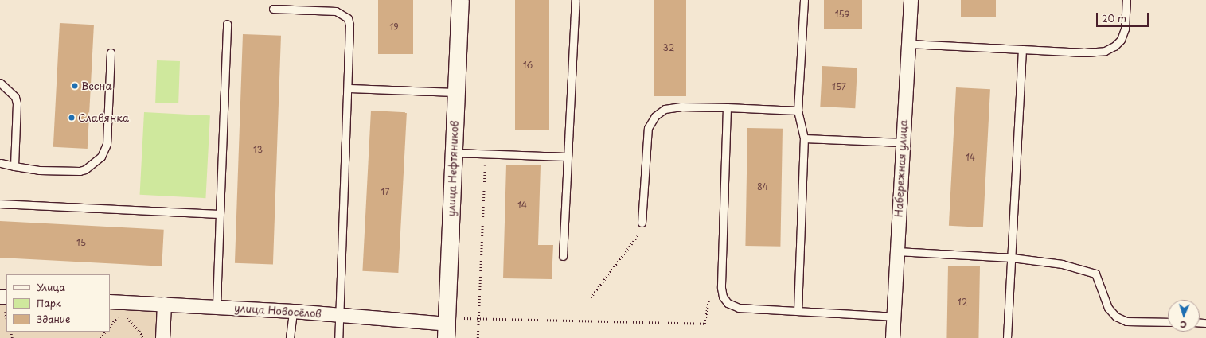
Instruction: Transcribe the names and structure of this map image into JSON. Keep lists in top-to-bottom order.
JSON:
{
  "streets": {
    "street": ["улица Нефтяников", "Набережная улица", "улица Новосёлов"]
  },
  "crossings": [
    ["улица Нефтяников", "улица Новосёлов"]
  ],
  "places": ["Весна", "Славянка"],
  "house_numbers": [
    "159",
    "19",
    "32",
    "16",
    "157",
    "13",
    "14",
    "84",
    "17",
    "14",
    "15",
    "12"
  ],
  "legend": ["Улица", "Парк", "Здание"],
  "scale_bar": "20 m",
  "north": "bottom"
}
